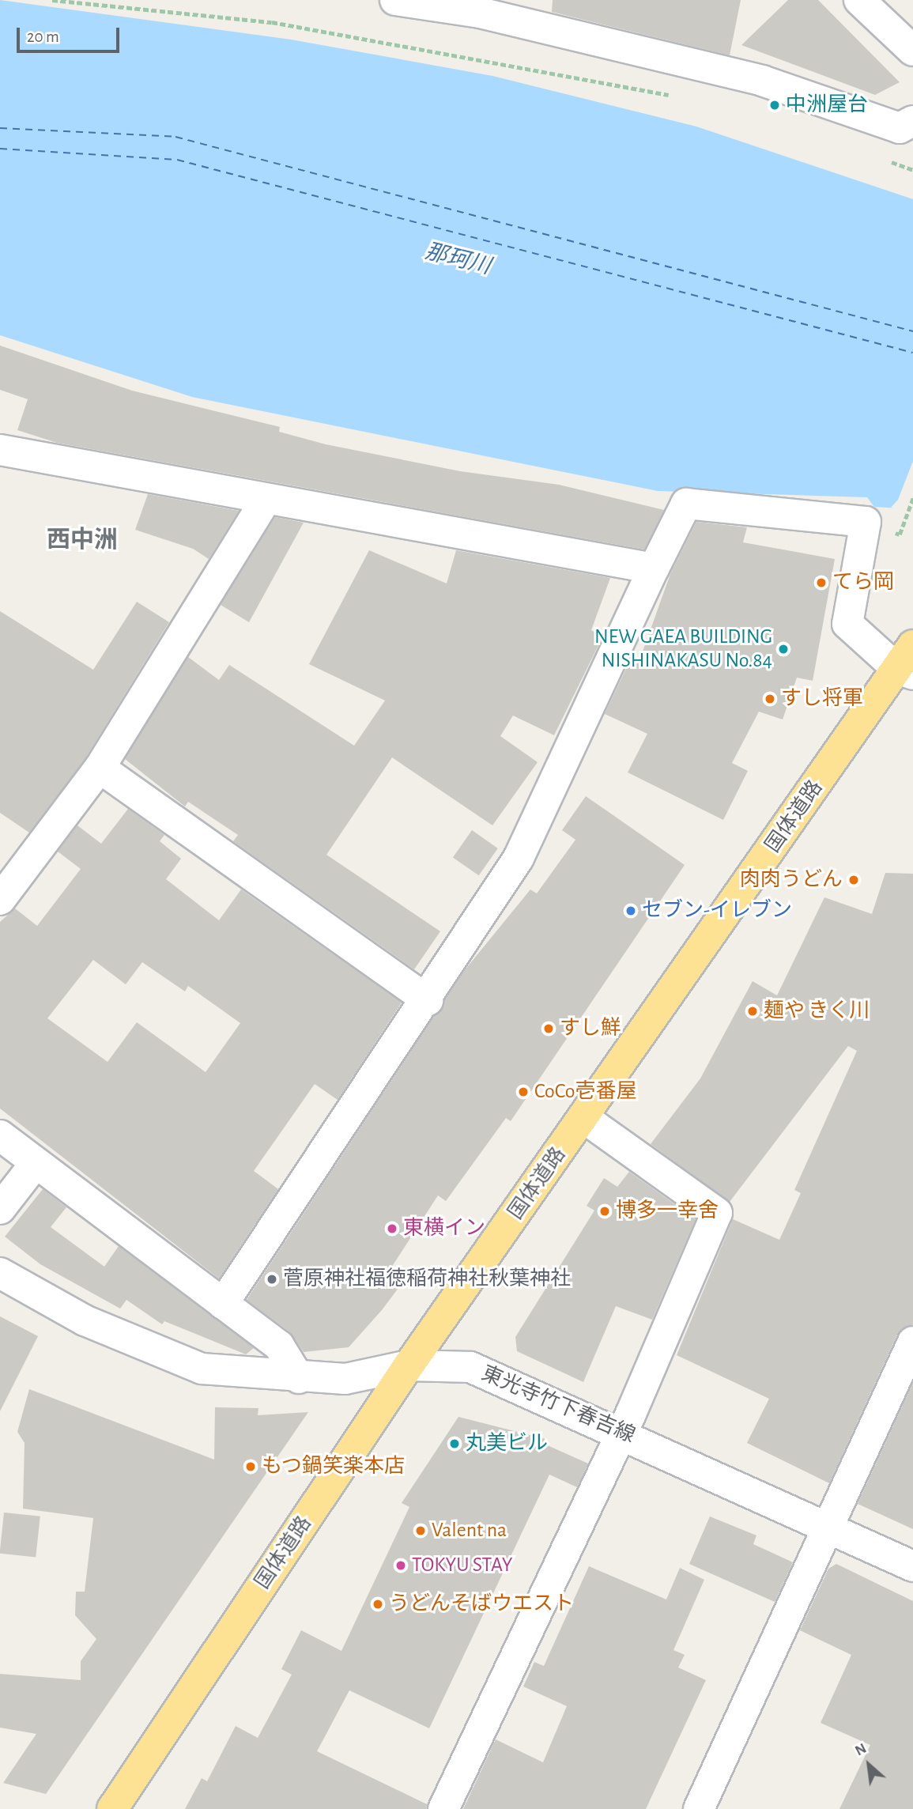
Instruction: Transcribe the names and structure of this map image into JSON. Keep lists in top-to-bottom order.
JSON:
{
  "streets": {
    "highway": ["国体道路"],
    "street": ["東光寺竹下春吉線"]
  },
  "crossings": [
    ["国体道路", "東光寺竹下春吉線"]
  ],
  "districts": ["西中洲"],
  "water": ["那珂川"],
  "places": [
    "中洲屋台",
    "てら岡",
    "NEW GAEA BUILDING NISHINAKASU No.84",
    "すし将軍",
    "肉肉うどん",
    "セブン-イレブン",
    "麺や きく川",
    "すし鮮",
    "CoCo壱番屋",
    "博多一幸舍",
    "東横イン",
    "菅原神社福徳稲荷神社秋葉神社",
    "丸美ビル",
    "もつ鍋笑楽本店",
    "Valent na",
    "TOKYU STAY",
    "うどんそばウエスト"
  ],
  "scale_bar": "20 m",
  "north": "top left"
}
